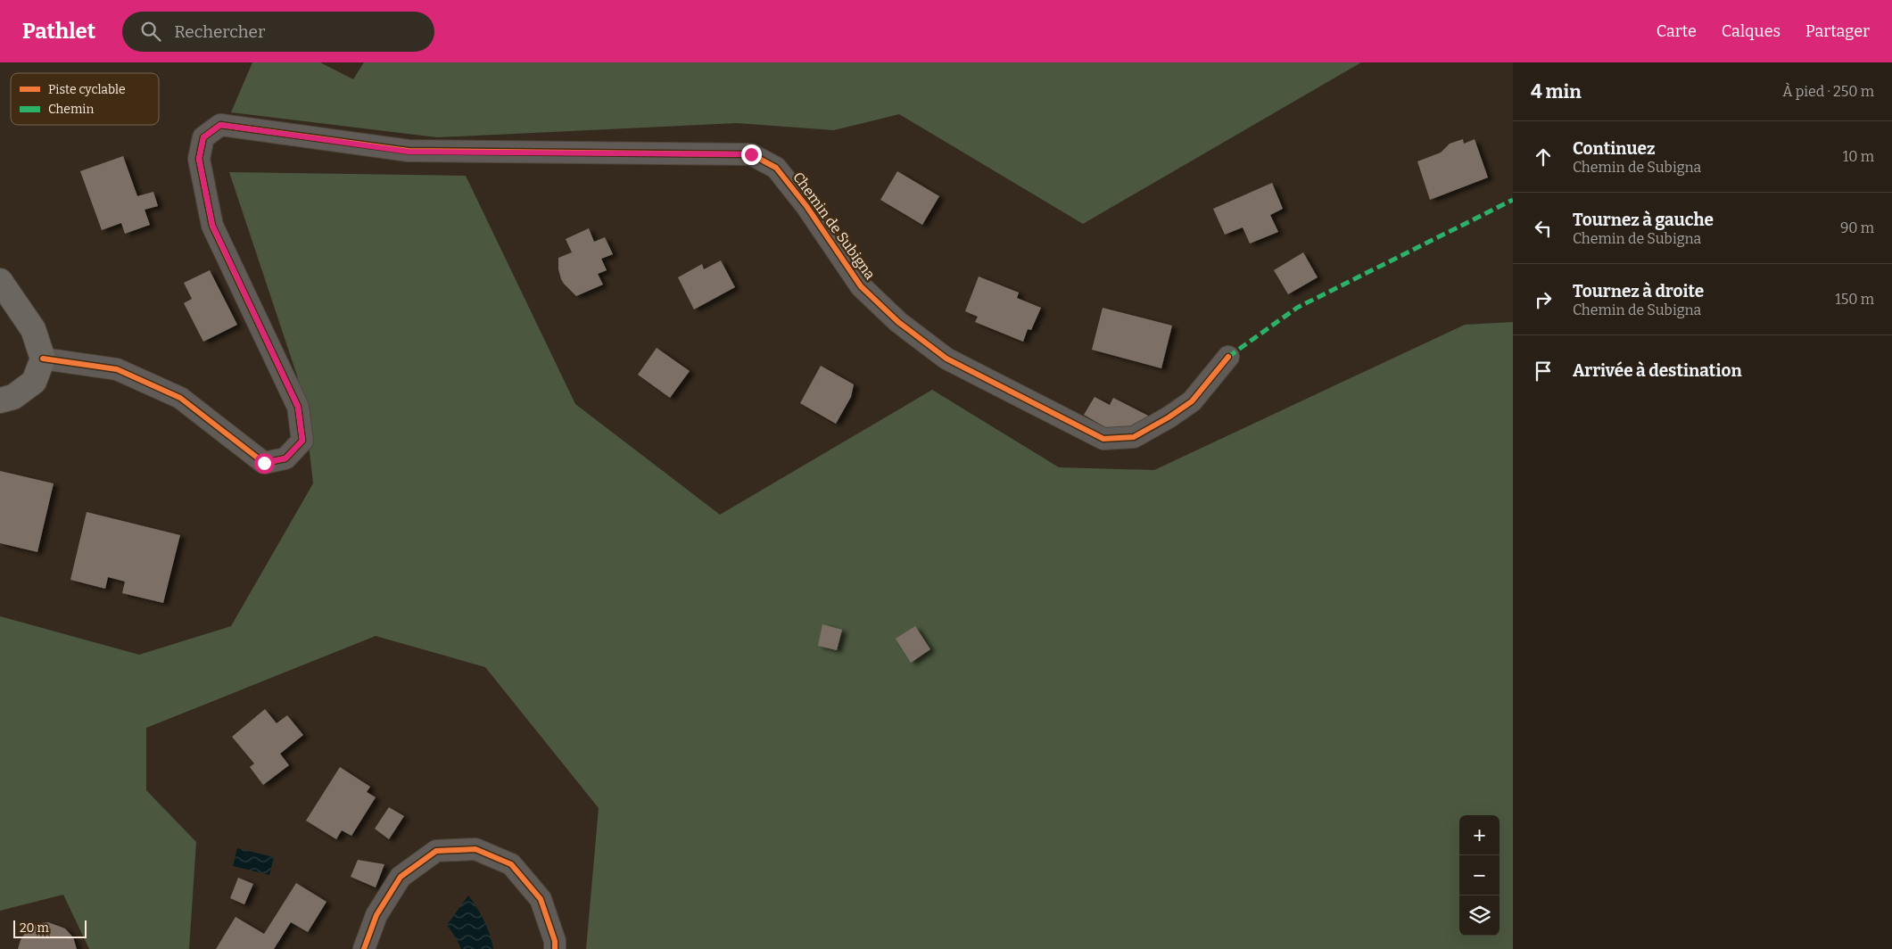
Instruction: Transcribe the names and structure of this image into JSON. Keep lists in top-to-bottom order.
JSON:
{
  "streets": {
    "street": ["Chemin de Subigna"]
  },
  "legend": ["Piste cyclable", "Chemin"],
  "scale_bar": "20 m",
  "page": {
    "header": "Pathlet",
    "search": "Rechercher",
    "nav": ["Carte", "Calques", "Partager"],
    "heading": ["4 min", "À pied · 250 m"],
    "list": [
      ["Continuez", "Chemin de Subigna", "10 m"],
      ["Tournez à gauche", "Chemin de Subigna", "90 m"],
      ["Tournez à droite", "Chemin de Subigna", "150 m"],
      "Arrivée à destination"
    ],
    "map_buttons": ["+", "−"],
    "scale": "20 m"
  }
}
